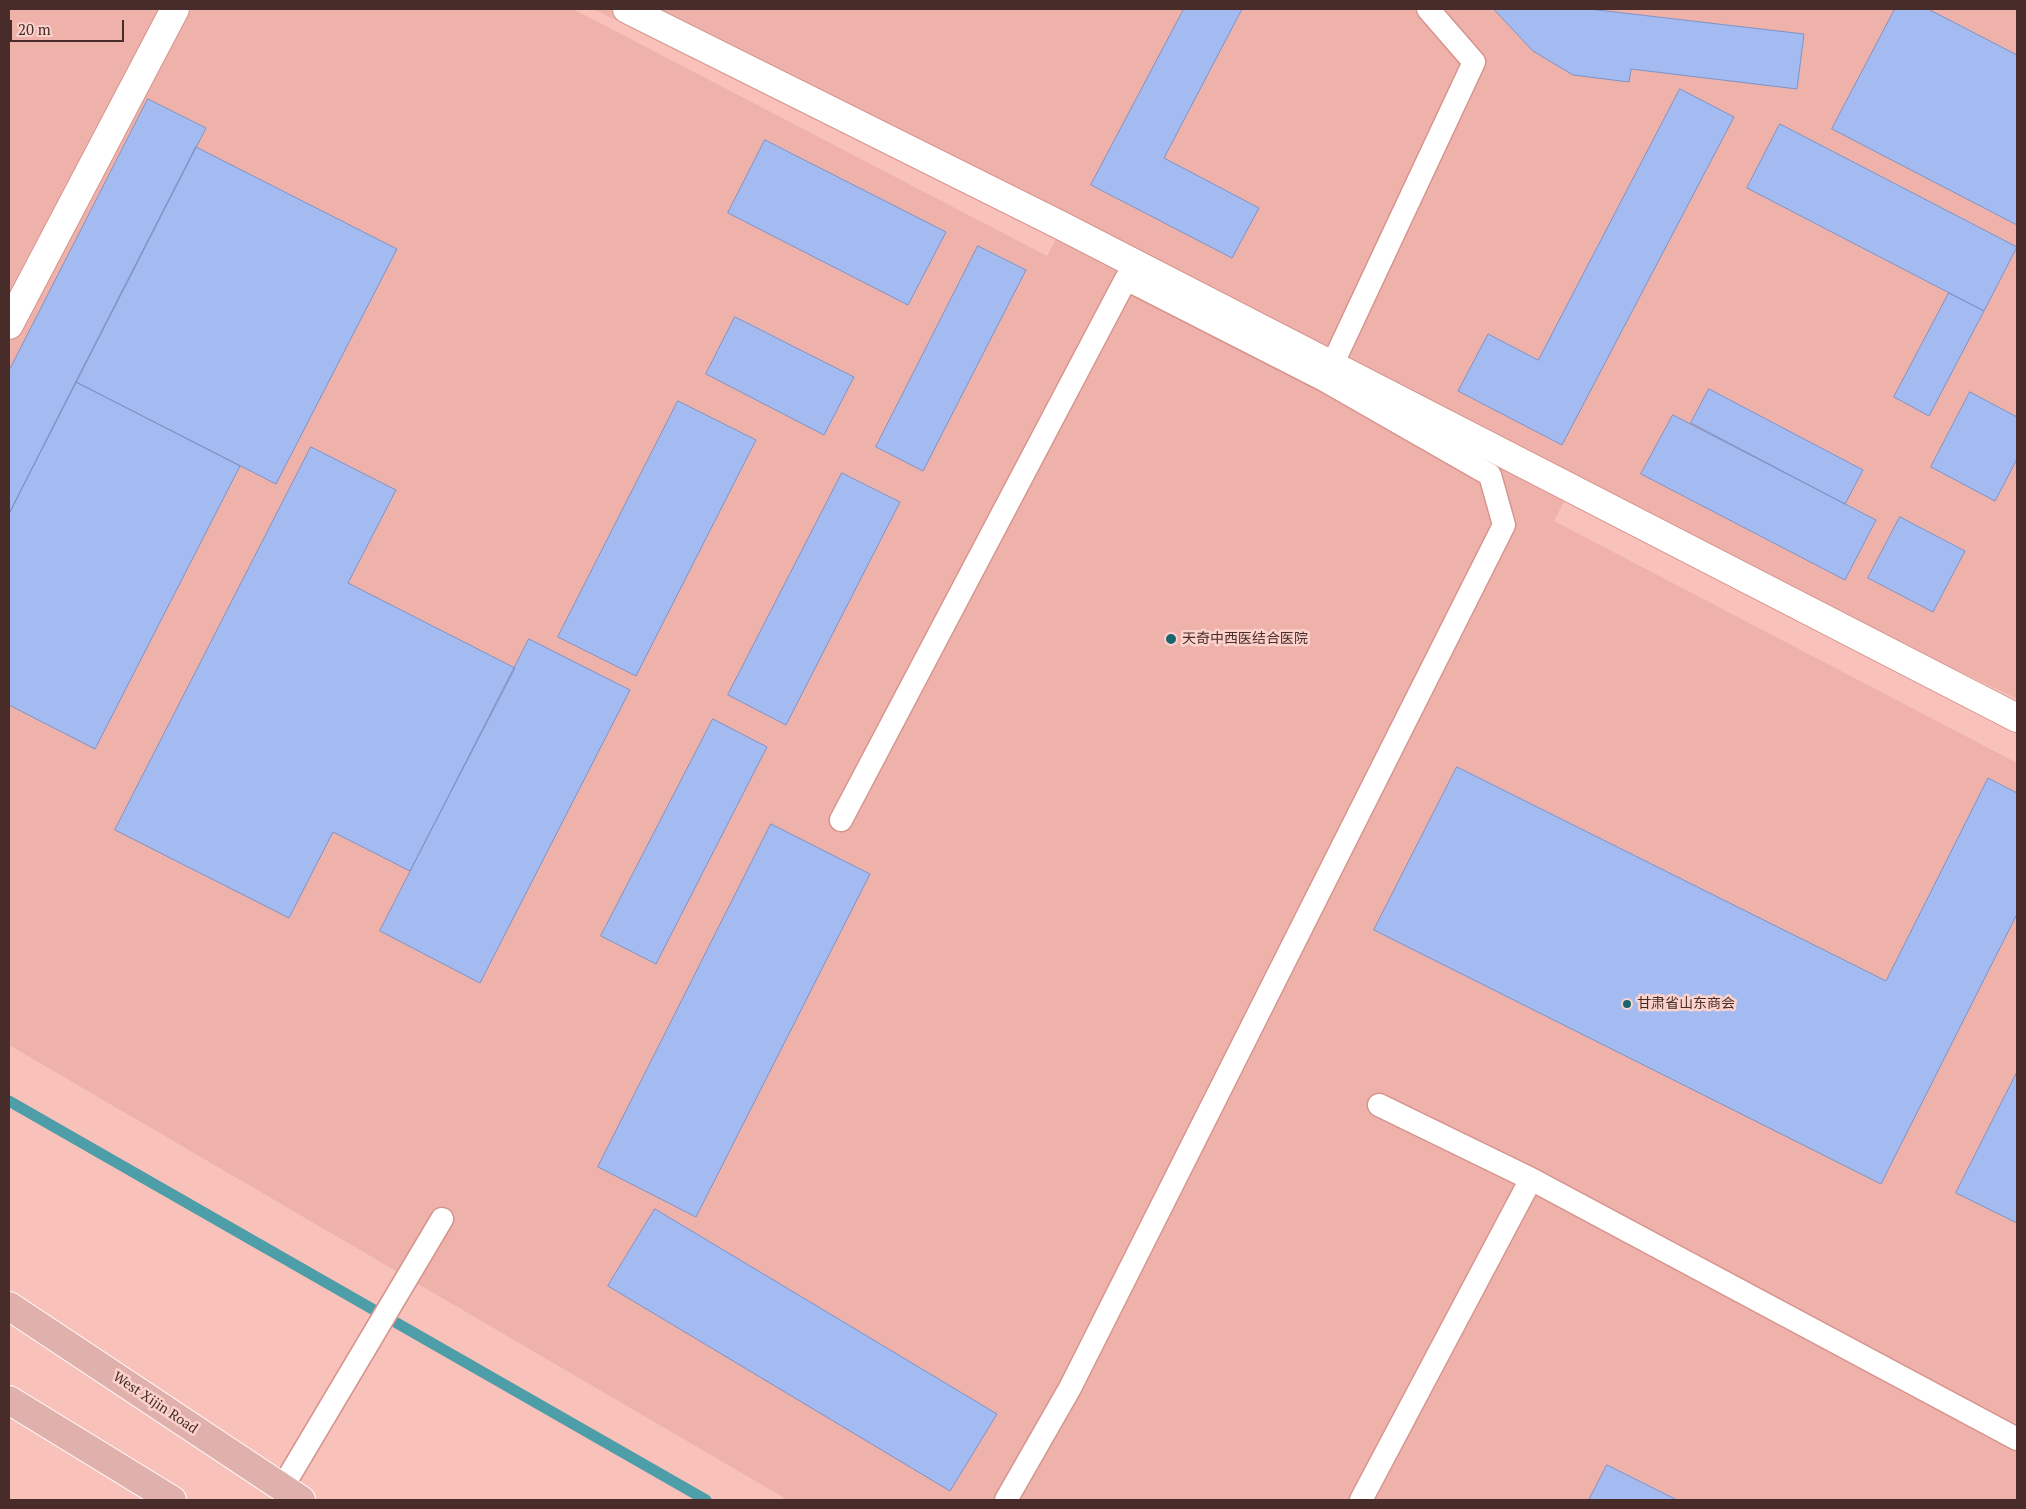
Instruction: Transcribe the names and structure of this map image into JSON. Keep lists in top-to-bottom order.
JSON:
{
  "streets": {
    "main road": ["West Xijin Road"]
  },
  "places": ["天奇中西医结合医院", "甘肃省山东商会"],
  "scale_bar": "20 m"
}
